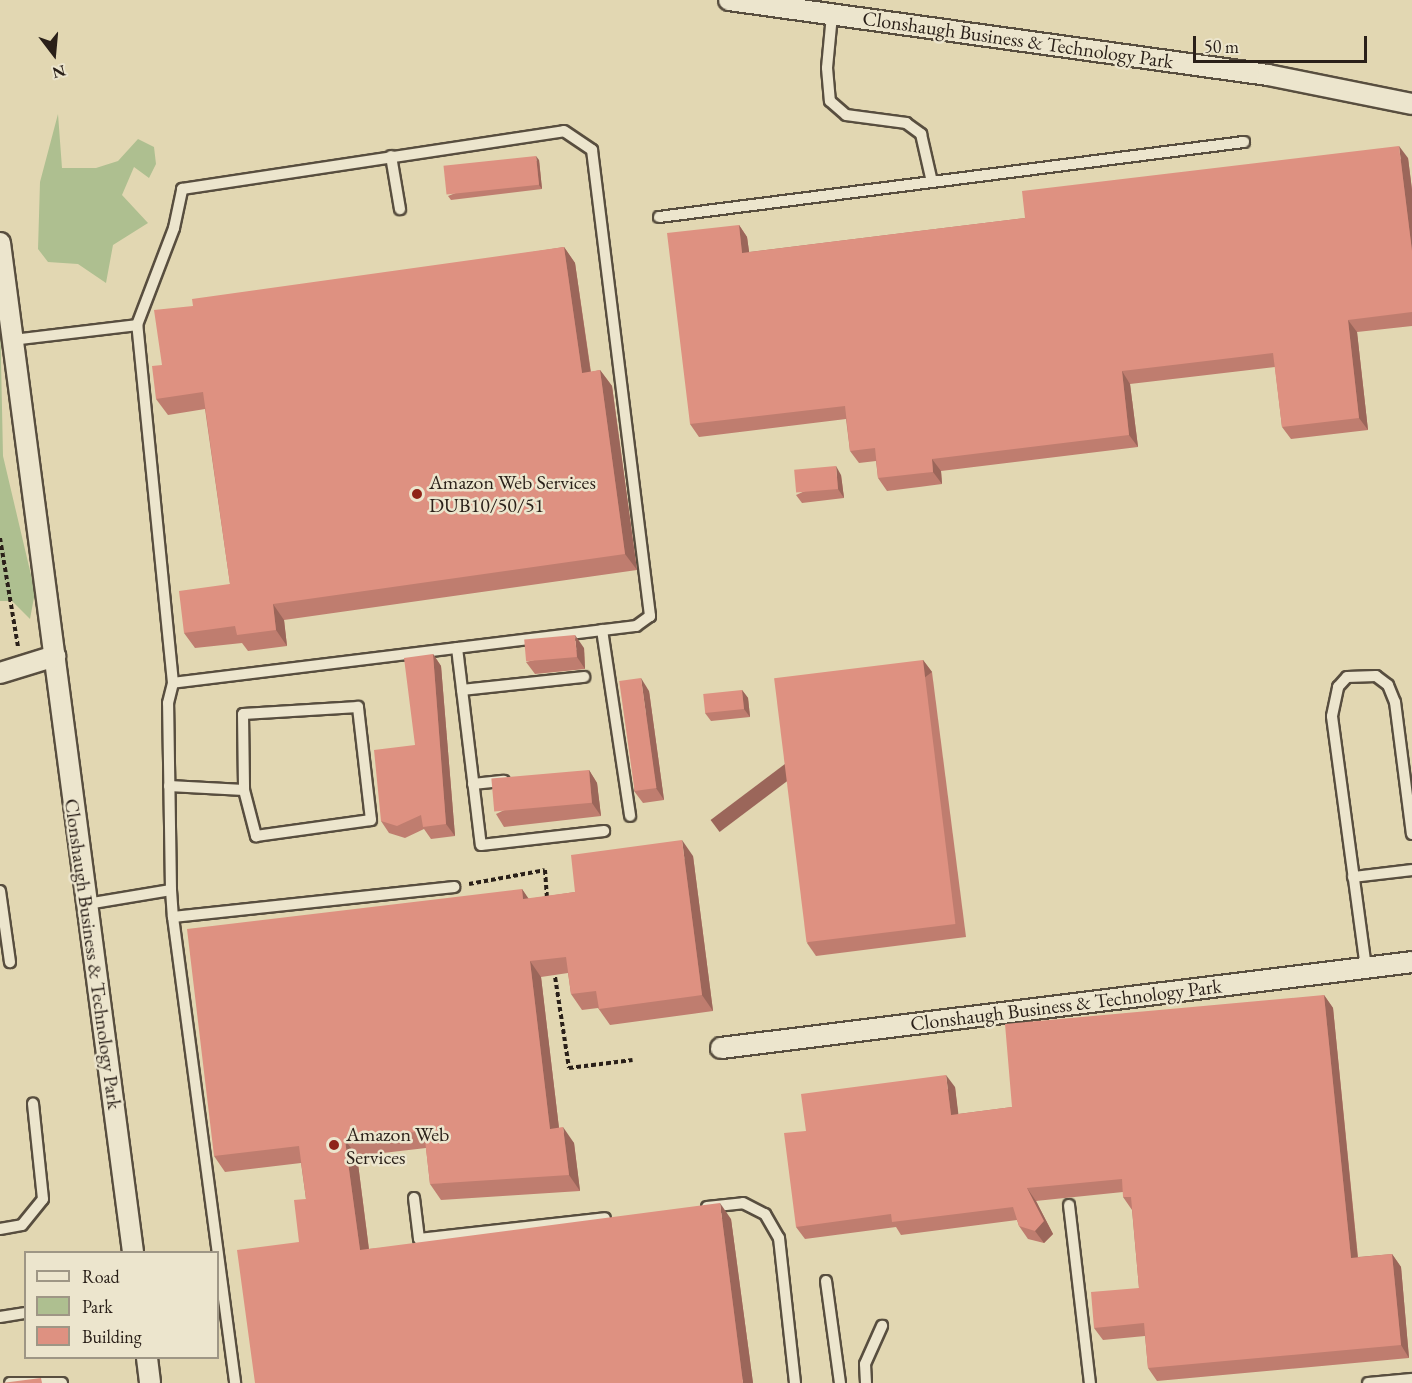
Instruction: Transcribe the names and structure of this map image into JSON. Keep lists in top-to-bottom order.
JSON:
{
  "streets": {
    "street": ["Clonshaugh Business & Technology Park"]
  },
  "places": ["Amazon Web Services DUB10/50/51", "Amazon Web Services"],
  "legend": ["Road", "Park", "Building"],
  "scale_bar": "50 m",
  "north": "bottom"
}
